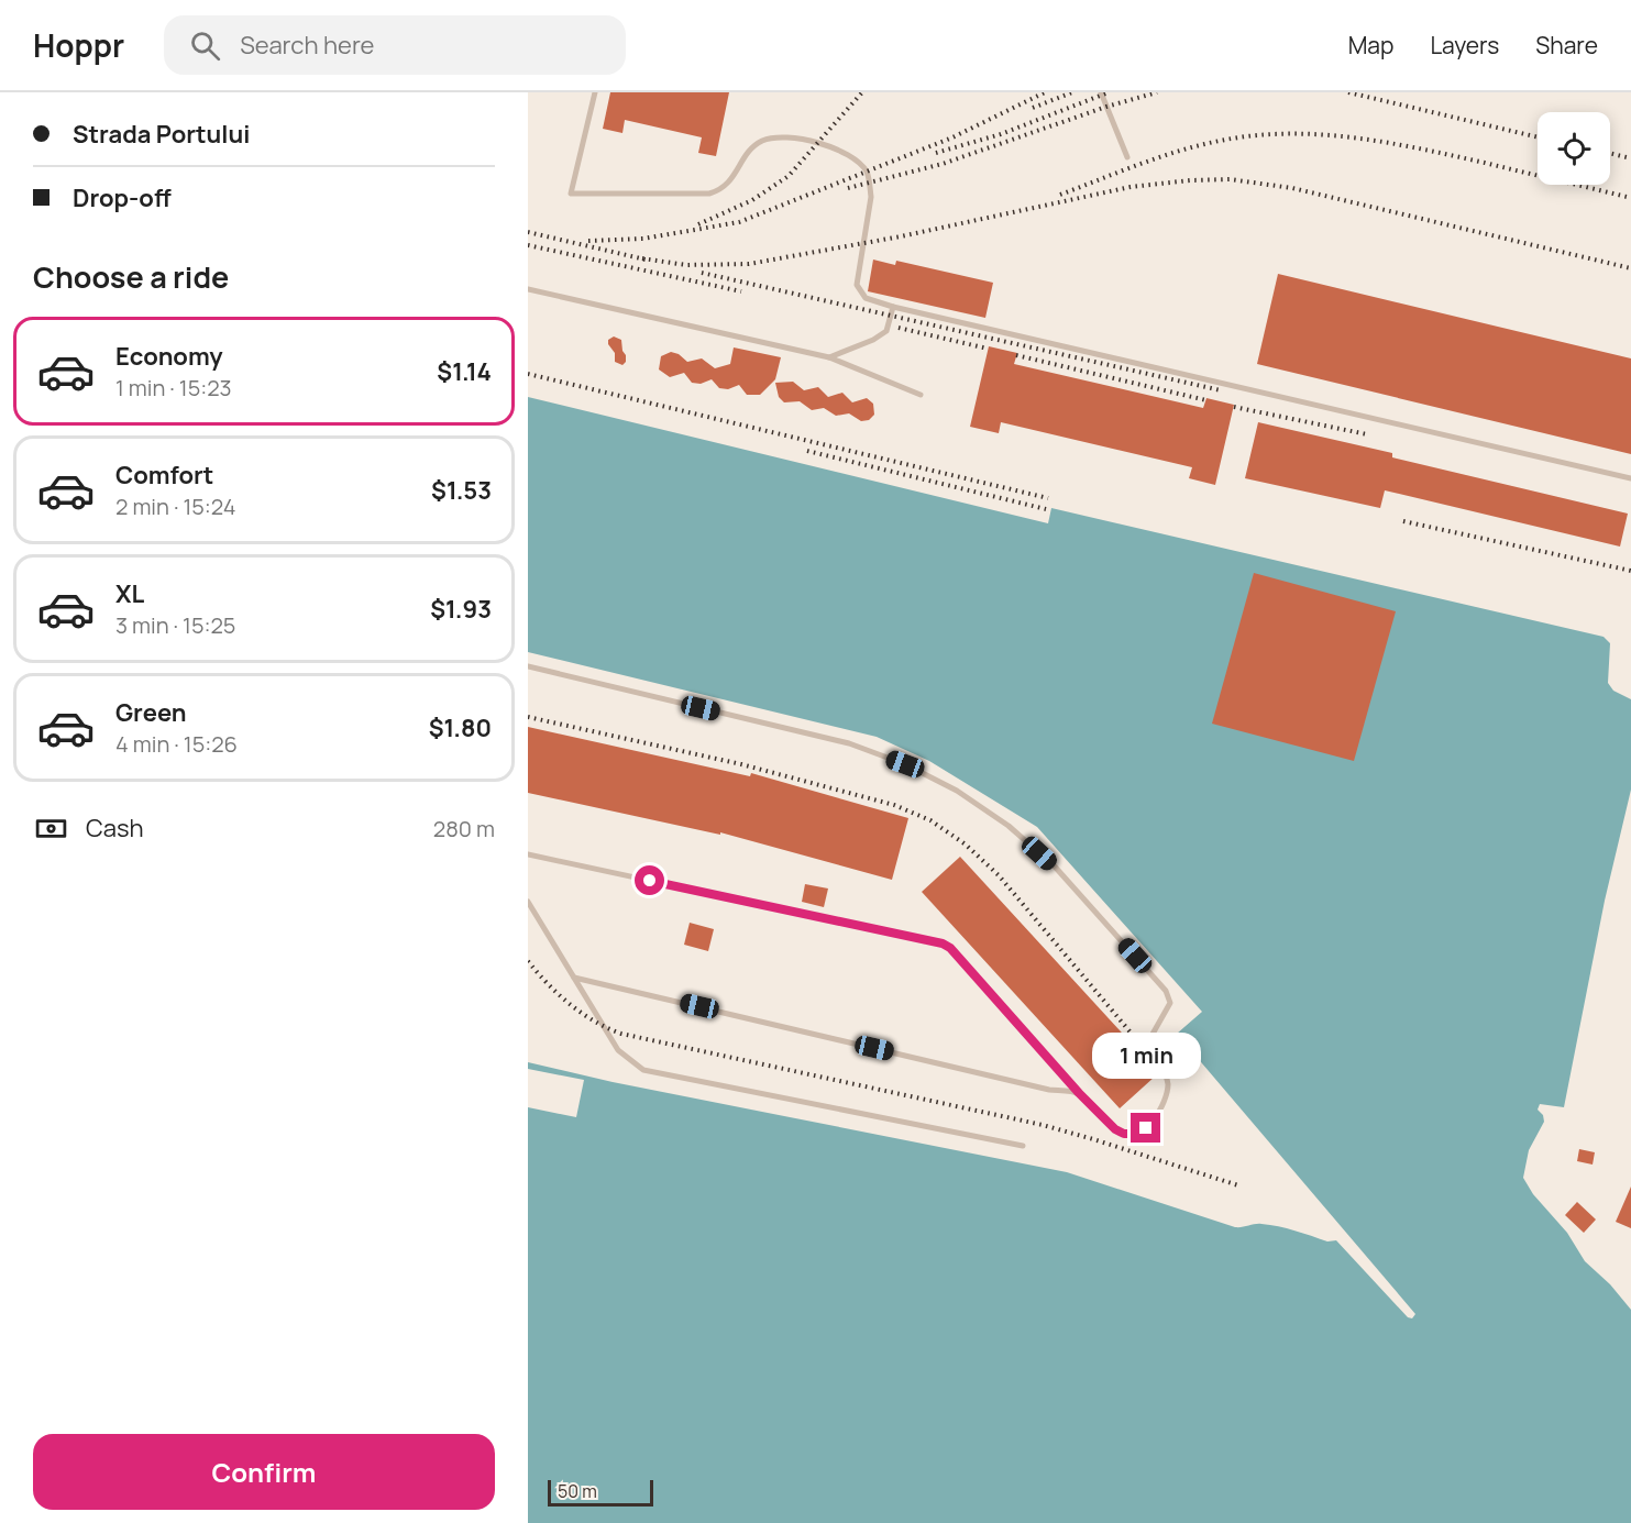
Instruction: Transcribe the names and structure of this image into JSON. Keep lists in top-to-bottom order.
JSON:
{
  "scale_bar": "50 m",
  "page": {
    "header": "Hoppr",
    "search": "Search here",
    "nav": ["Map", "Layers", "Share"],
    "banner": ["Strada Portului", "Drop-off"],
    "heading": "Choose a ride",
    "list": [
      {
        "name": "Economy",
        "note": "1 min · 15:23",
        "value": "$1.14"
      },
      {
        "name": "Comfort",
        "note": "2 min · 15:24",
        "value": "$1.53"
      },
      {
        "name": "XL",
        "note": "3 min · 15:25",
        "value": "$1.93"
      },
      {
        "name": "Green",
        "note": "4 min · 15:26",
        "value": "$1.80"
      }
    ],
    "pay": ["Cash", "280 m"],
    "bubble": "1 min",
    "buttons": "Confirm",
    "scale": "50 m"
  }
}
